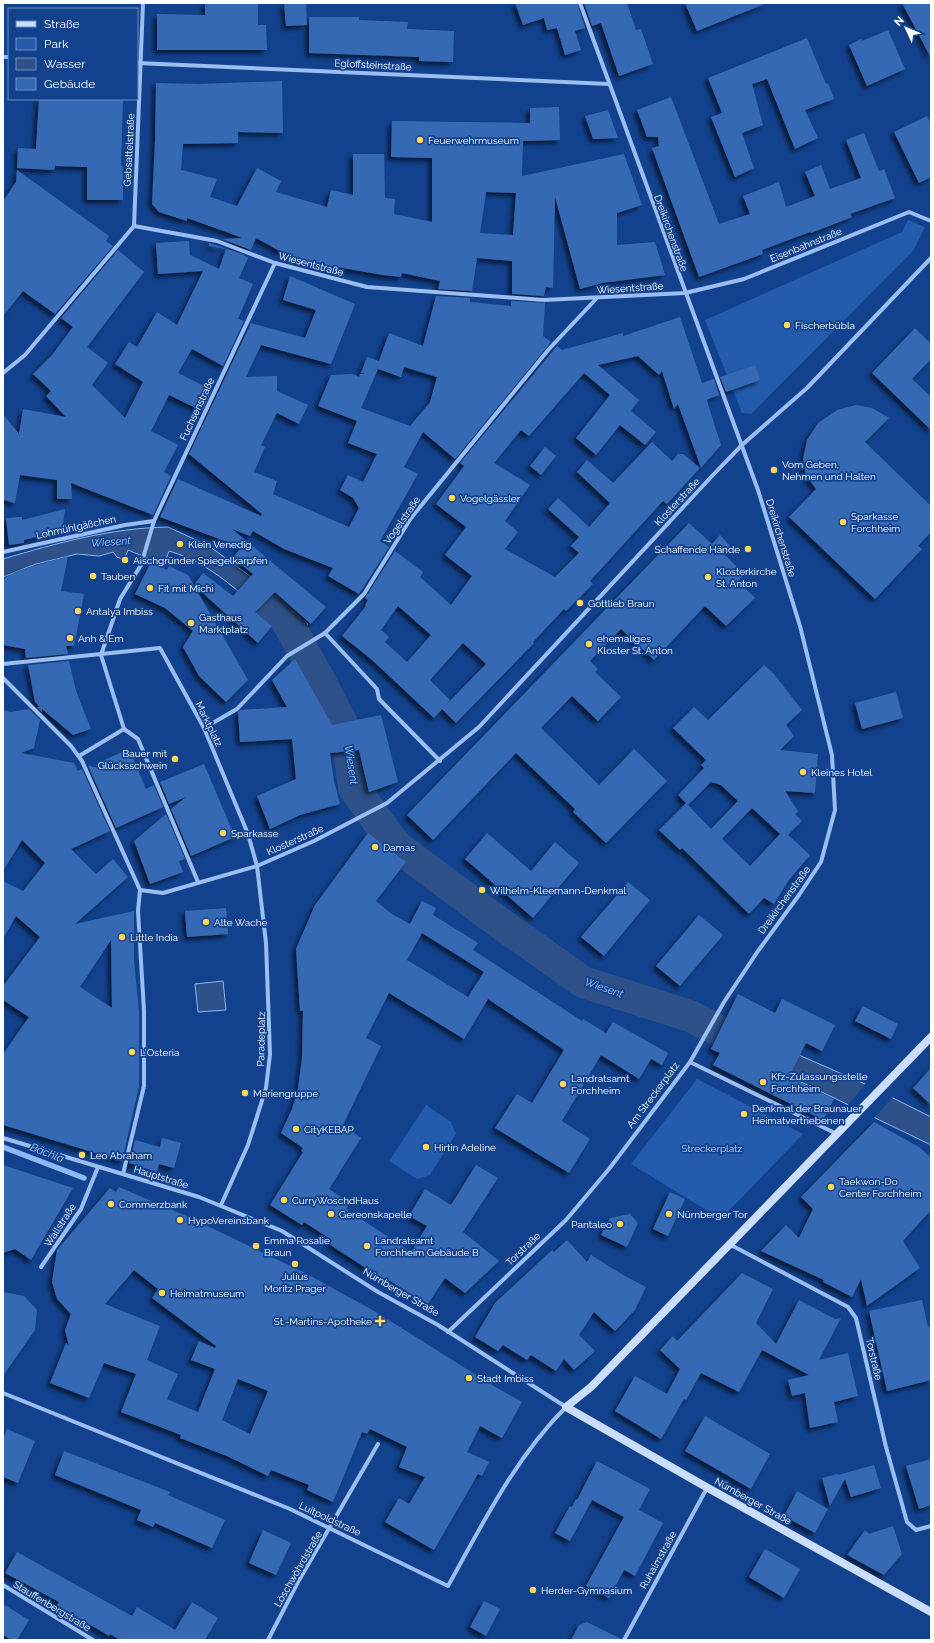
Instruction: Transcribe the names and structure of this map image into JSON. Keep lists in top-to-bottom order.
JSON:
{
  "streets": {
    "street": [
      "Egloffsteinstraße",
      "Gebsattelstraße",
      "Dreikirchenstraße",
      "Eisenbahnstraße",
      "Wiesentstraße",
      "Fuchsenstraße",
      "Klosterstraße",
      "Vogelstraße",
      "Lohmühlgäßchen",
      "Marktplatz",
      "Paradeplatz",
      "Am Streckerplatz",
      "Hauptstraße",
      "Wallstraße",
      "Torstraße",
      "Nürnberger Straße",
      "Luitpoldstraße",
      "Ruhalmstraße",
      "Löschwöhrdstraße",
      "Stauffenbergstraße"
    ]
  },
  "crossings": [
    ["Egloffsteinstraße", "Gebsattelstraße"],
    ["Egloffsteinstraße", "Dreikirchenstraße"],
    ["Gebsattelstraße", "Wiesentstraße"],
    ["Dreikirchenstraße", "Eisenbahnstraße"],
    ["Dreikirchenstraße", "Wiesentstraße"],
    ["Dreikirchenstraße", "Klosterstraße"],
    ["Dreikirchenstraße", "Am Streckerplatz"],
    ["Eisenbahnstraße", "Wiesentstraße"],
    ["Wiesentstraße", "Fuchsenstraße"],
    ["Wiesentstraße", "Vogelstraße"],
    ["Fuchsenstraße", "Lohmühlgäßchen"],
    ["Fuchsenstraße", "Marktplatz"],
    ["Klosterstraße", "Marktplatz"],
    ["Klosterstraße", "Paradeplatz"],
    ["Vogelstraße", "Marktplatz"],
    ["Marktplatz", "Paradeplatz"],
    ["Paradeplatz", "Hauptstraße"],
    ["Paradeplatz", "Nürnberger Straße"],
    ["Am Streckerplatz", "Torstraße"],
    ["Hauptstraße", "Wallstraße"],
    ["Hauptstraße", "Nürnberger Straße"],
    ["Torstraße", "Nürnberger Straße"],
    ["Nürnberger Straße", "Luitpoldstraße"],
    ["Nürnberger Straße", "Ruhalmstraße"],
    ["Luitpoldstraße", "Löschwöhrdstraße"]
  ],
  "water": ["Wiesent", "Bächla"],
  "parks": ["Streckerplatz"],
  "places": {
    "other": [
      "Feuerwehrmuseum",
      "Fischerbübla",
      "Vom Geben, Nehmen und Halten",
      "Vogelgässler",
      "Sparkasse Forchheim",
      "Klein Venedig",
      "Schaffende Hände",
      "Aischgründer Spiegelkarpfen",
      "Tauben",
      "Klosterkirche St. Anton",
      "Fit mit Michi",
      "Gottlieb Braun",
      "Antalya Imbiss",
      "Gasthaus Marktplatz",
      "Anh & Em",
      "ehemaliges Kloster St. Anton",
      "Bauer mit Glücksschwein",
      "Kleines Hotel",
      "Sparkasse",
      "Damas",
      "Wilhelm-Kleemann-Denkmal",
      "Alte Wache",
      "Little India",
      "L'Osteria",
      "Kfz-Zulassungsstelle Forchheim",
      "Landratsamt Forchheim",
      "Mariengruppe",
      "Denkmal der Braunauer Heimatvertriebenen",
      "CityKEBAP",
      "Hirtin Adeline",
      "Leo Abraham",
      "Taekwon-Do Center Forchheim",
      "CurryWoschdHaus",
      "Commerzbank",
      "Gereonskapelle",
      "Nürnberger Tor",
      "HypoVereinsbank",
      "Pantaleo",
      "Emma Rosalie Braun",
      "Landratsamt Forchheim Gebäude B",
      "Julius Moritz Prager",
      "Heimatmuseum",
      "Stadt Imbiss",
      "Herder-Gymnasium"
    ],
    "health": ["St.-Martins-Apotheke"]
  },
  "legend": [
    "Straße",
    "Park",
    "Wasser",
    "Gebäude"
  ],
  "north": "top left"
}
